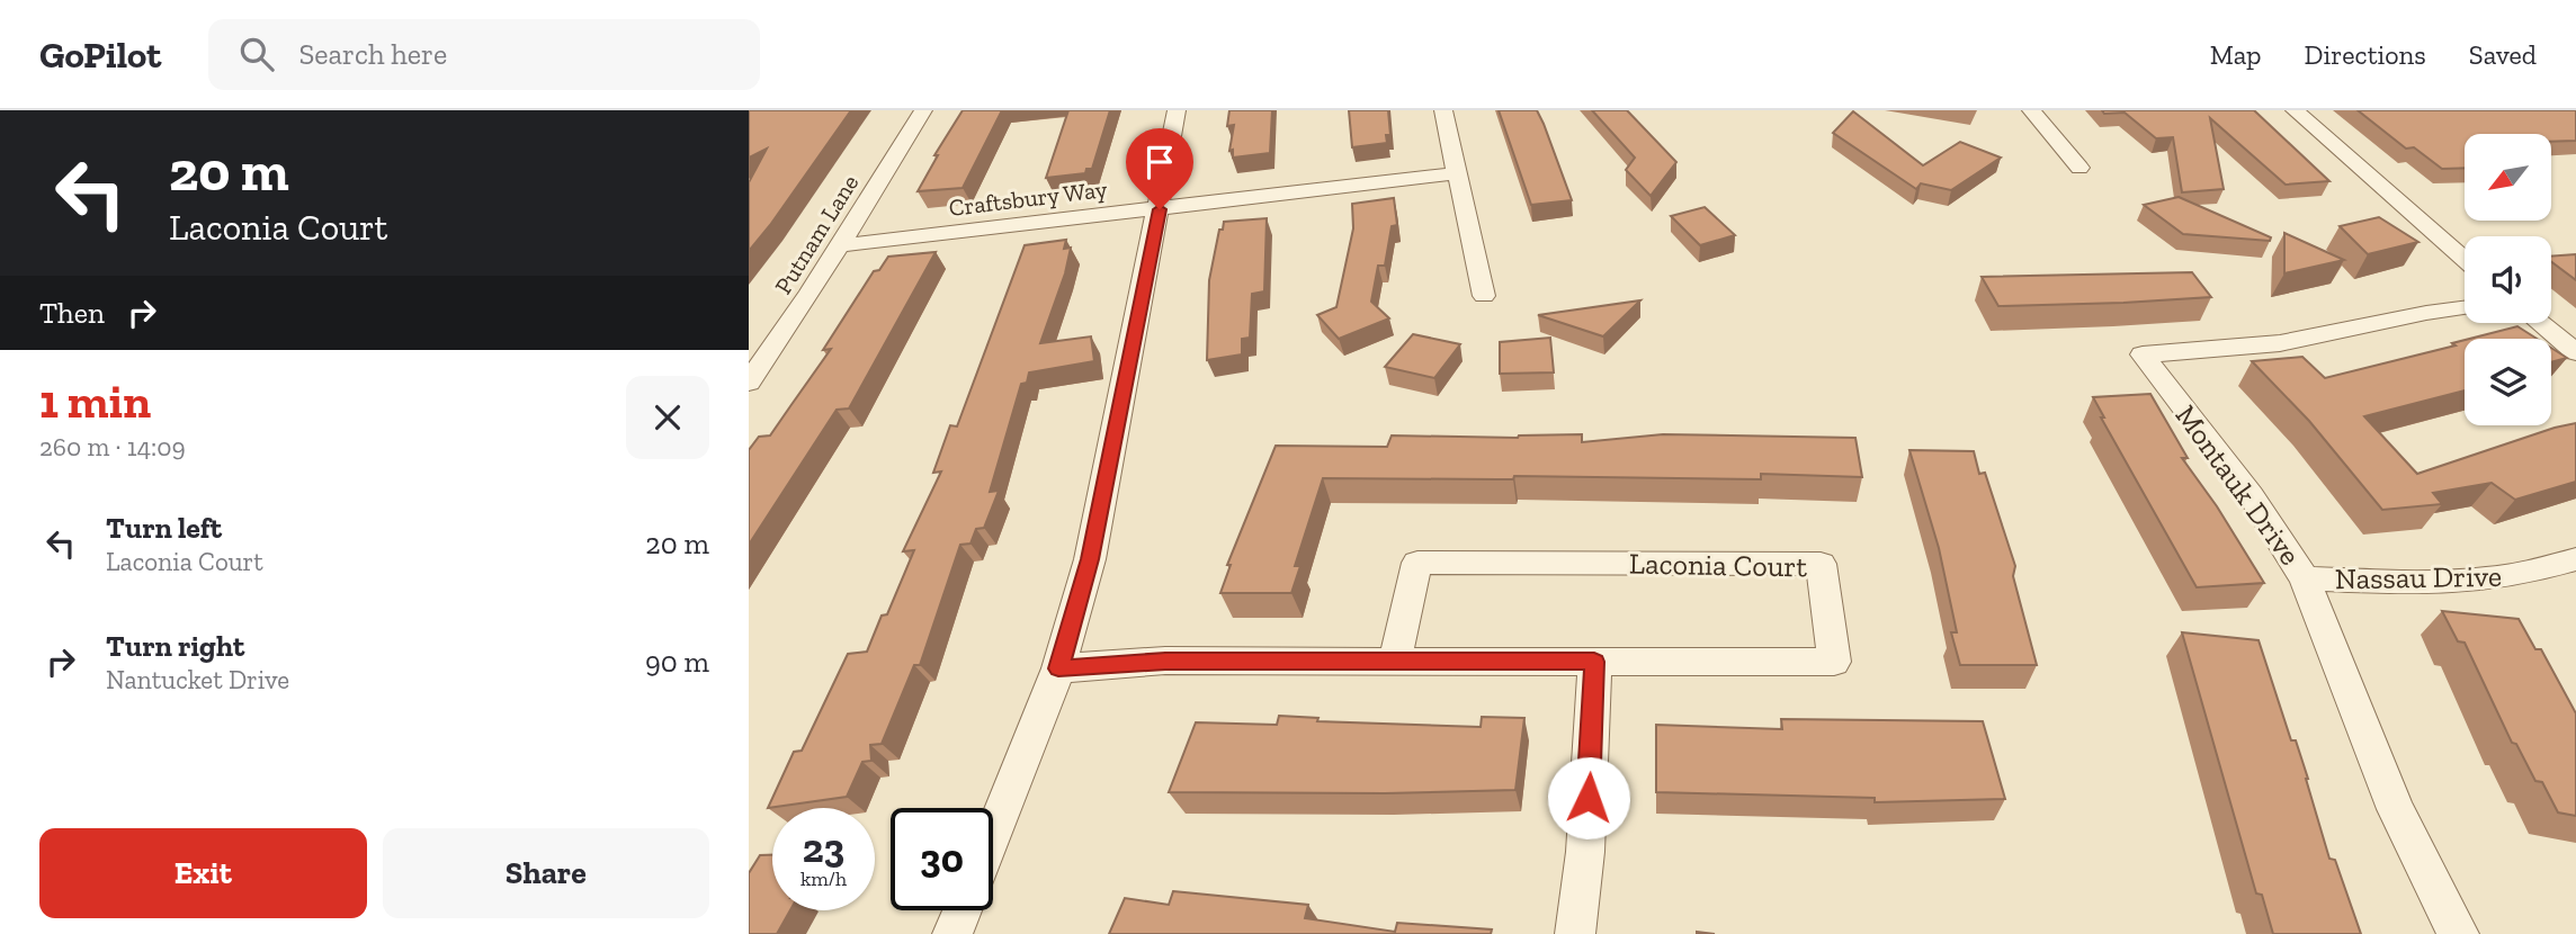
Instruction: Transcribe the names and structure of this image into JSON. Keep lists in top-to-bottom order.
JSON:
{
  "streets": {
    "street": [
      "Craftsbury Way",
      "Putnam Lane",
      "Montauk Drive",
      "Laconia Court",
      "Nassau Drive"
    ]
  },
  "crossings": [
    ["Craftsbury Way", "Putnam Lane"],
    ["Montauk Drive", "Nassau Drive"]
  ],
  "north": "bottom left",
  "page": {
    "header": "GoPilot",
    "search": "Search here",
    "nav": ["Map", "Directions", "Saved"],
    "turn": ["20 m", "Laconia Court"],
    "then": "Then",
    "heading": ["1 min", "260 m · 14:09"],
    "list": [
      {
        "name": "Turn left",
        "note": "Laconia Court",
        "value": "20 m"
      },
      {
        "name": "Turn right",
        "note": "Nantucket Drive",
        "value": "90 m"
      }
    ],
    "speed": "23 km/h",
    "limit": "30",
    "buttons": ["Exit", "Share"]
  }
}
